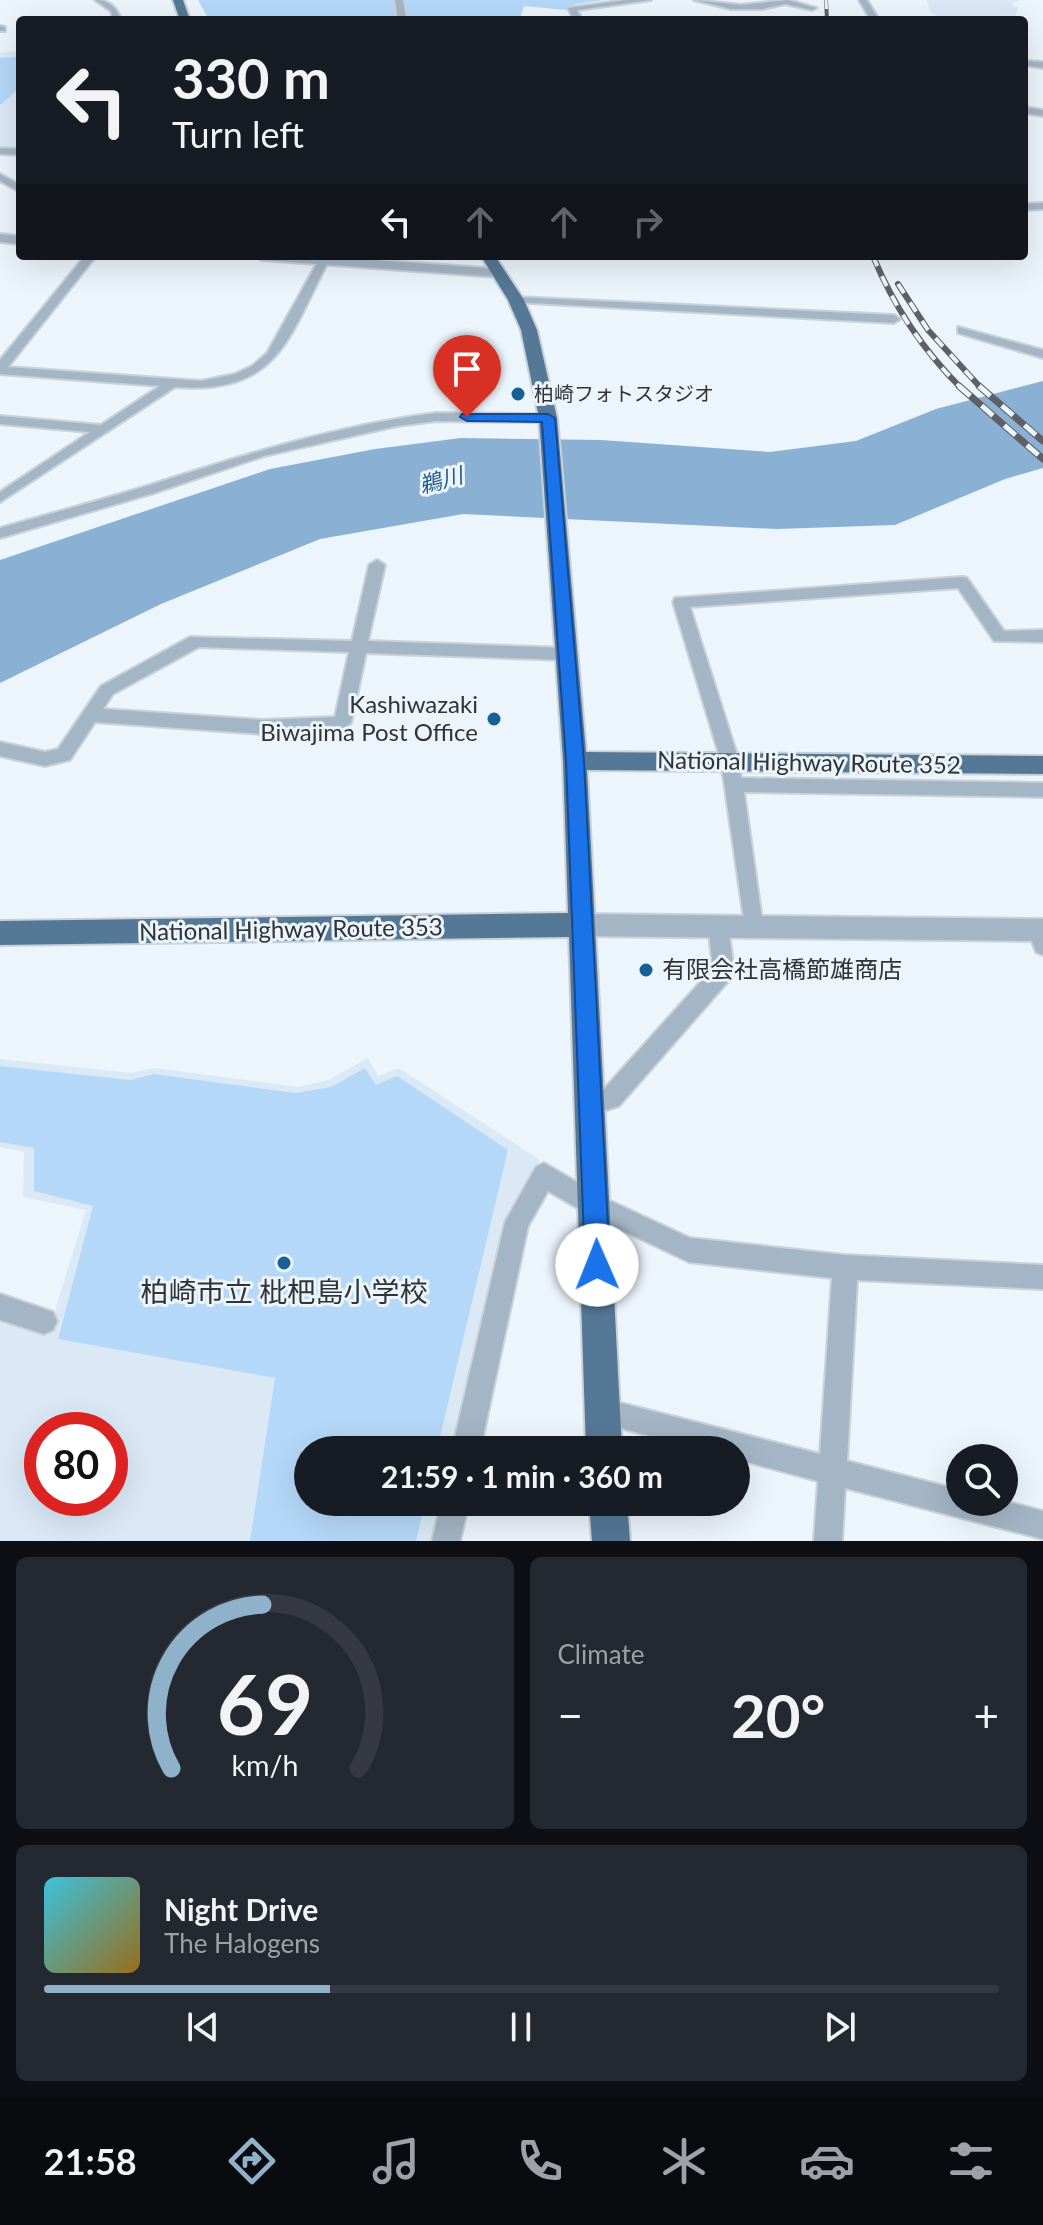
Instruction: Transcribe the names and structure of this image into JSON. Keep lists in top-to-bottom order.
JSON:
{
  "streets": {
    "highway": ["National Highway Route 352", "National Highway Route 353"]
  },
  "water": ["鵜川"],
  "places": [
    "柏崎フォトスタジオ",
    "Kashiwazaki Biwajima Post Office",
    "有限会社高橋節雄商店",
    "柏崎市立 枇杷島小学校"
  ],
  "page": {
    "turn": ["330 m", "Turn left"],
    "limit": "80",
    "trip": "21:59 · 1 min · 360 m",
    "tile": "Climate",
    "heat": ["−", "20°", "+"],
    "song": ["Night Drive", "The Halogens"],
    "tabs": "21:58",
    "gauge": ["69", "km/h"]
  }
}
